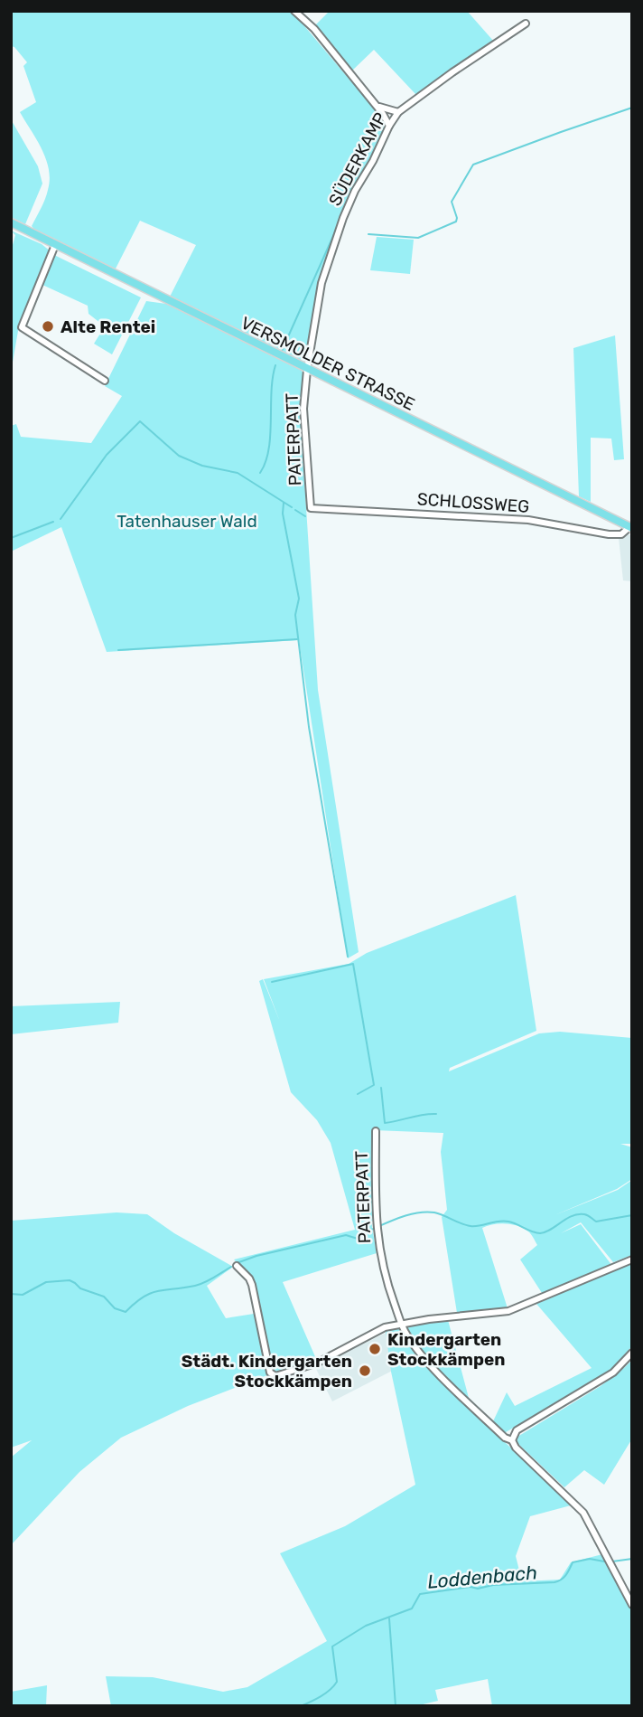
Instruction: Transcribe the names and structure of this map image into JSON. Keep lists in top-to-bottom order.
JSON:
{
  "streets": {
    "main road": ["VERSMOLDER STRASSE"],
    "street": ["SÜDERKAMP", "PATERPATT", "SCHLOSSWEG"]
  },
  "crossings": [
    ["SÜDERKAMP", "VERSMOLDER STRASSE"],
    ["SÜDERKAMP", "PATERPATT"],
    ["VERSMOLDER STRASSE", "PATERPATT"],
    ["VERSMOLDER STRASSE", "SCHLOSSWEG"],
    ["PATERPATT", "SCHLOSSWEG"]
  ],
  "water": ["Loddenbach"],
  "parks": ["Tatenhauser Wald"],
  "places": ["Alte Rentei", "Kindergarten Stockkämpen", "Städt. Kindergarten Stockkämpen"]
}
